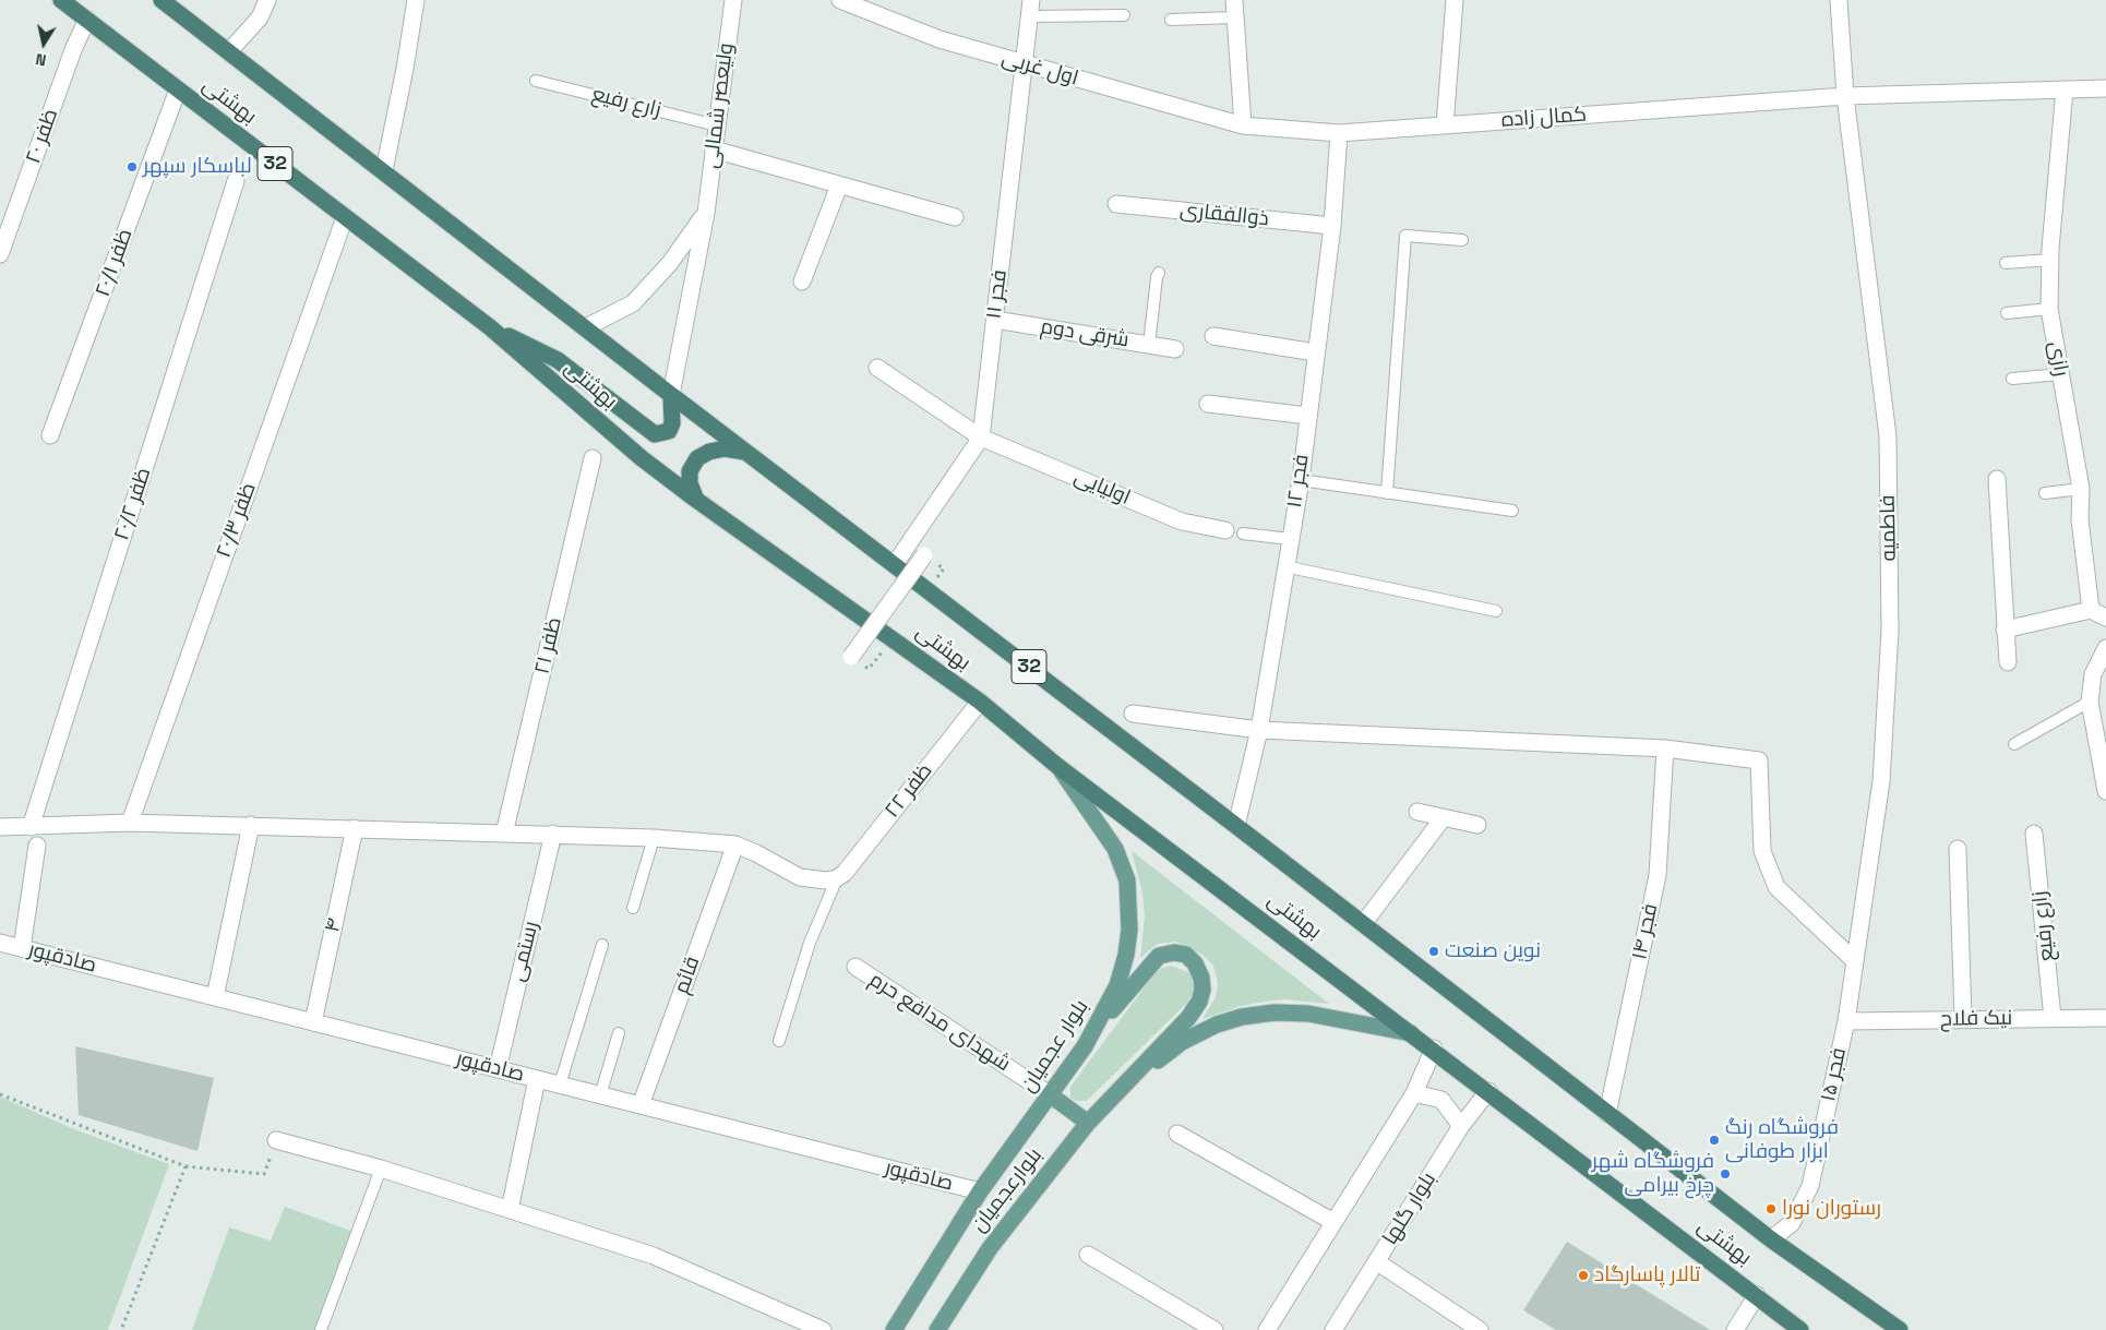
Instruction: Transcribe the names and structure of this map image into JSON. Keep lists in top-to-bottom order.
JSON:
{
  "streets": {
    "highway": ["بهشتی", "32"],
    "main road": ["بلوار عجمیان", "بلوارعجمیان"],
    "street": [
      "اول غربی",
      "زارع رفیع",
      "ولیعصر شمالی",
      "کمال زاده",
      "ظفر ۲۰",
      "ذوالفقاری",
      "ظفر ۲۰/۱",
      "فجر ۱۱",
      "شرقی دوم",
      "رازی",
      "فجر ۱۲",
      "اولیایی",
      "ظفر ۲۰/۲",
      "ظفر ۲۰/۳",
      "فاطمیه",
      "ظفر ۲۱",
      "ظفر ۲۲",
      "۴",
      "فجر ۱۴",
      "رستمی",
      "صادقپور",
      "قائم",
      "نیک فلاح",
      "شهدای مدافع حرم",
      "فجر ۱۵",
      "بلوار گلها"
    ]
  },
  "crossings": [
    ["اول غربی", "کمال زاده"],
    ["اول غربی", "فجر ۱۱"],
    ["بهشتی", "ولیعصر شمالی"],
    ["بهشتی", "ظفر ۲۰"],
    ["بهشتی", "ظفر ۲۰/۱"],
    ["بهشتی", "فجر ۱۱"],
    ["بهشتی", "فجر ۱۲"],
    ["بهشتی", "ظفر ۲۰/۳"],
    ["بهشتی", "ظفر ۲۲"],
    ["بهشتی", "فجر ۱۴"],
    ["بهشتی", "بلوار عجمیان"],
    ["بهشتی", "فجر ۱۵"],
    ["بهشتی", "بلوار گلها"],
    ["زارع رفیع", "ولیعصر شمالی"],
    ["زارع رفیع", "نیک فلاح"],
    ["کمال زاده", "رازی"],
    ["کمال زاده", "فجر ۱۲"],
    ["کمال زاده", "فاطمیه"],
    ["ذوالفقاری", "فجر ۱۲"],
    ["فجر ۱۱", "شرقی دوم"],
    ["فجر ۱۱", "اولیایی"],
    ["فاطمیه", "فجر ۱۵"],
    ["۴", "صادقپور"],
    ["رستمی", "صادقپور"],
    ["صادقپور", "قائم"],
    ["صادقپور", "بلوار عجمیان"],
    ["نیک فلاح", "فجر ۱۵"],
    ["شهدای مدافع حرم", "بلوار عجمیان"]
  ],
  "places": [
    "لباسکار سپهر",
    "نوین صنعت",
    "فروشگاه رنگ ابزار طوفانی",
    "فروشگاه شهر چرخ بیرامی",
    "رستوران نورا",
    "تالار پاسارگاد"
  ],
  "north": "bottom"
}
